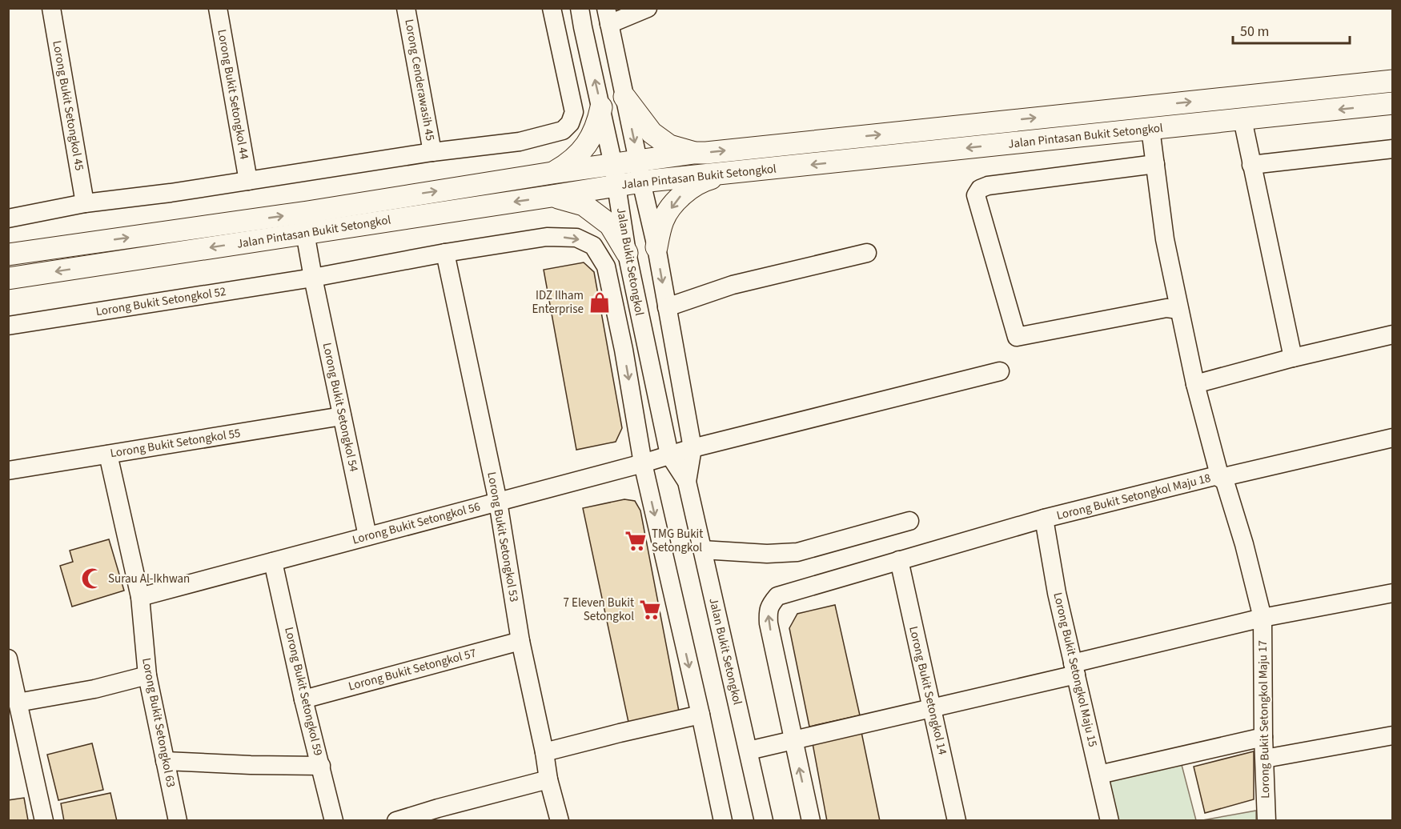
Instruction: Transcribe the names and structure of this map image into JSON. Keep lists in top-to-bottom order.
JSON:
{
  "streets": {
    "main road": ["Jalan Pintasan Bukit Setongkol"],
    "street": [
      "Lorong Cenderawasih 45",
      "Lorong Bukit Setongkol 44",
      "Lorong Bukit Setongkol 45",
      "Jalan Bukit Setongkol",
      "Lorong Bukit Setongkol 52",
      "Lorong Bukit Setongkol 54",
      "Lorong Bukit Setongkol 55",
      "Lorong Bukit Setongkol Maju 18",
      "Lorong Bukit Setongkol 56",
      "Lorong Bukit Setongkol 53",
      "Lorong Bukit Setongkol 57",
      "Lorong Bukit Setongkol Maju 15",
      "Lorong Bukit Setongkol 14",
      "Lorong Bukit Setongkol 59",
      "Lorong Bukit Setongkol Maju 17",
      "Lorong Bukit Setongkol 63"
    ]
  },
  "crossings": [
    ["Jalan Pintasan Bukit Setongkol", "Jalan Bukit Setongkol"],
    ["Jalan Pintasan Bukit Setongkol", "Lorong Bukit Setongkol 54"],
    ["Jalan Bukit Setongkol", "Lorong Bukit Setongkol 56"],
    ["Lorong Bukit Setongkol 52", "Lorong Bukit Setongkol 54"],
    ["Lorong Bukit Setongkol 52", "Lorong Bukit Setongkol 56"],
    ["Lorong Bukit Setongkol 52", "Lorong Bukit Setongkol 53"],
    ["Lorong Bukit Setongkol 54", "Lorong Bukit Setongkol 55"],
    ["Lorong Bukit Setongkol 54", "Lorong Bukit Setongkol 56"],
    ["Lorong Bukit Setongkol 55", "Lorong Bukit Setongkol 63"],
    ["Lorong Bukit Setongkol Maju 18", "Lorong Bukit Setongkol Maju 15"],
    ["Lorong Bukit Setongkol Maju 18", "Lorong Bukit Setongkol 14"],
    ["Lorong Bukit Setongkol Maju 18", "Lorong Bukit Setongkol Maju 17"],
    ["Lorong Bukit Setongkol 56", "Lorong Bukit Setongkol 53"],
    ["Lorong Bukit Setongkol 56", "Lorong Bukit Setongkol 59"],
    ["Lorong Bukit Setongkol 56", "Lorong Bukit Setongkol 63"],
    ["Lorong Bukit Setongkol 53", "Lorong Bukit Setongkol 57"],
    ["Lorong Bukit Setongkol 57", "Lorong Bukit Setongkol 59"]
  ],
  "one_way": ["Lorong Bukit Setongkol 52"],
  "places": {
    "shop": ["IDZ Ilham Enterprise"],
    "supermarket": ["TMG Bukit Setongkol", "7 Eleven Bukit Setongkol"],
    "mosque": ["Surau Al-Ikhwan"]
  },
  "scale_bar": "50 m"
}
